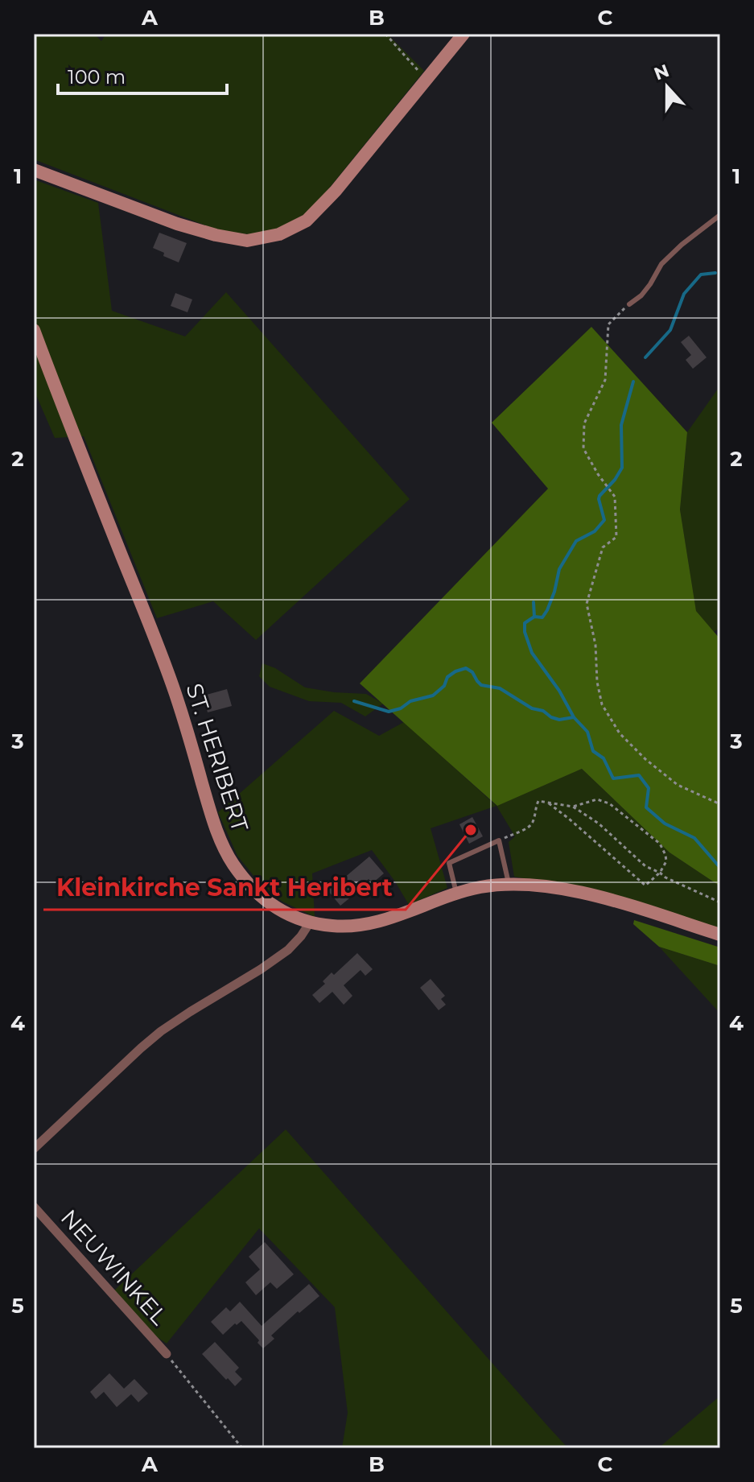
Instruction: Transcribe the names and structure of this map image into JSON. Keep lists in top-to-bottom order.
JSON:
{
  "streets": {
    "street": ["ST. HERIBERT", "NEUWINKEL"]
  },
  "places": ["Kleinkirche Sankt Heribert"],
  "scale_bar": "100 m",
  "north": "top",
  "grid": {
    "columns": ["A", "B", "C"],
    "rows": [
      "1",
      "2",
      "3",
      "4",
      "5"
    ]
  }
}
